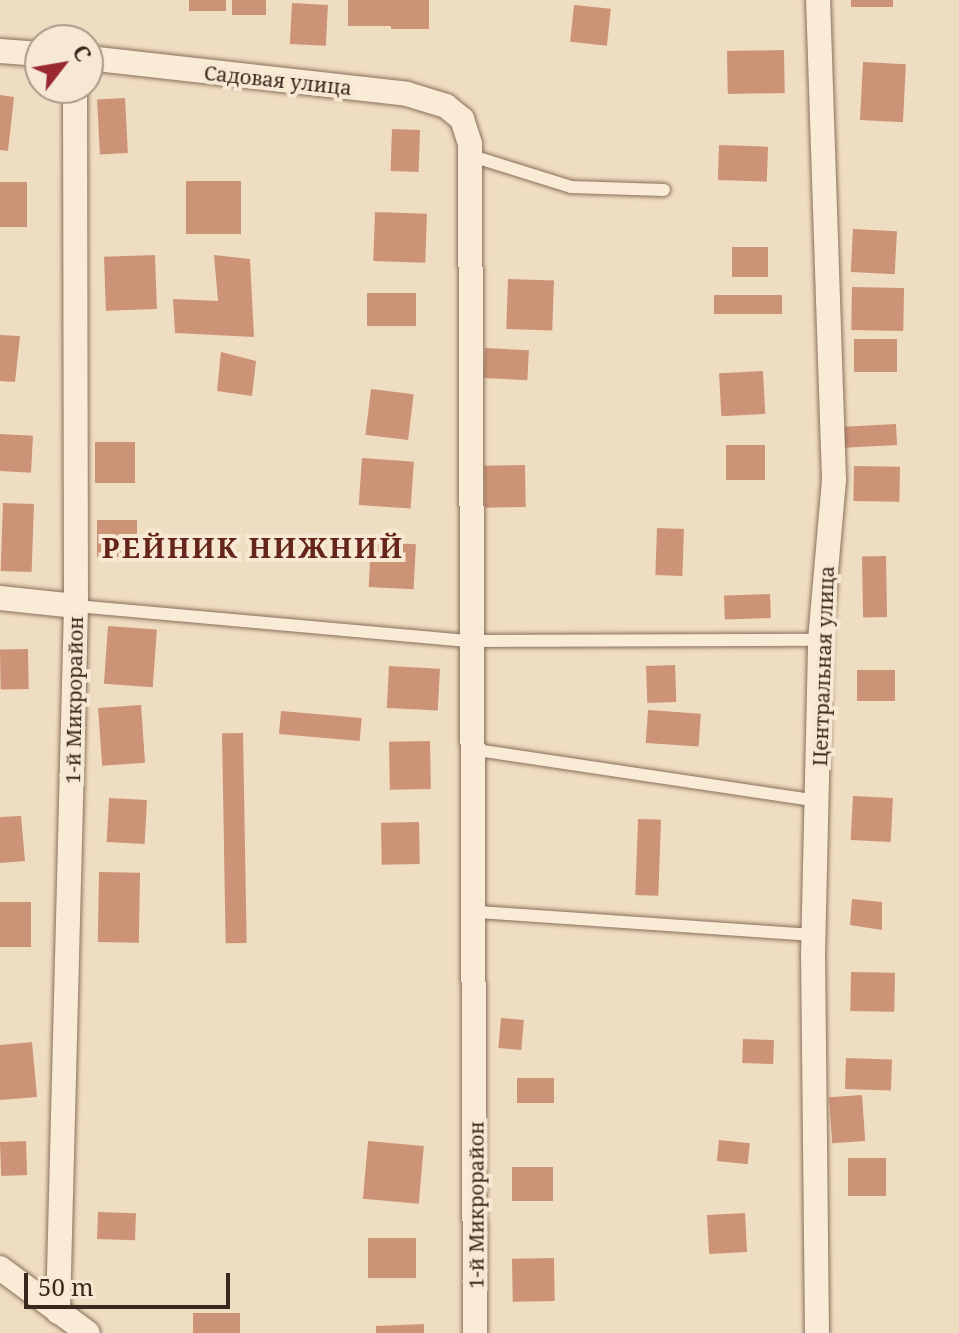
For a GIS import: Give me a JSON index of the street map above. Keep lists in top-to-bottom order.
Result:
{
  "streets": {
    "street": ["Садовая улица", "Центральная улица", "1-й Микрорайон"]
  },
  "crossings": [
    ["Садовая улица", "1-й Микрорайон"]
  ],
  "districts": ["РЕЙНИК НИЖНИЙ"],
  "scale_bar": "50 m",
  "north": "top right"
}
